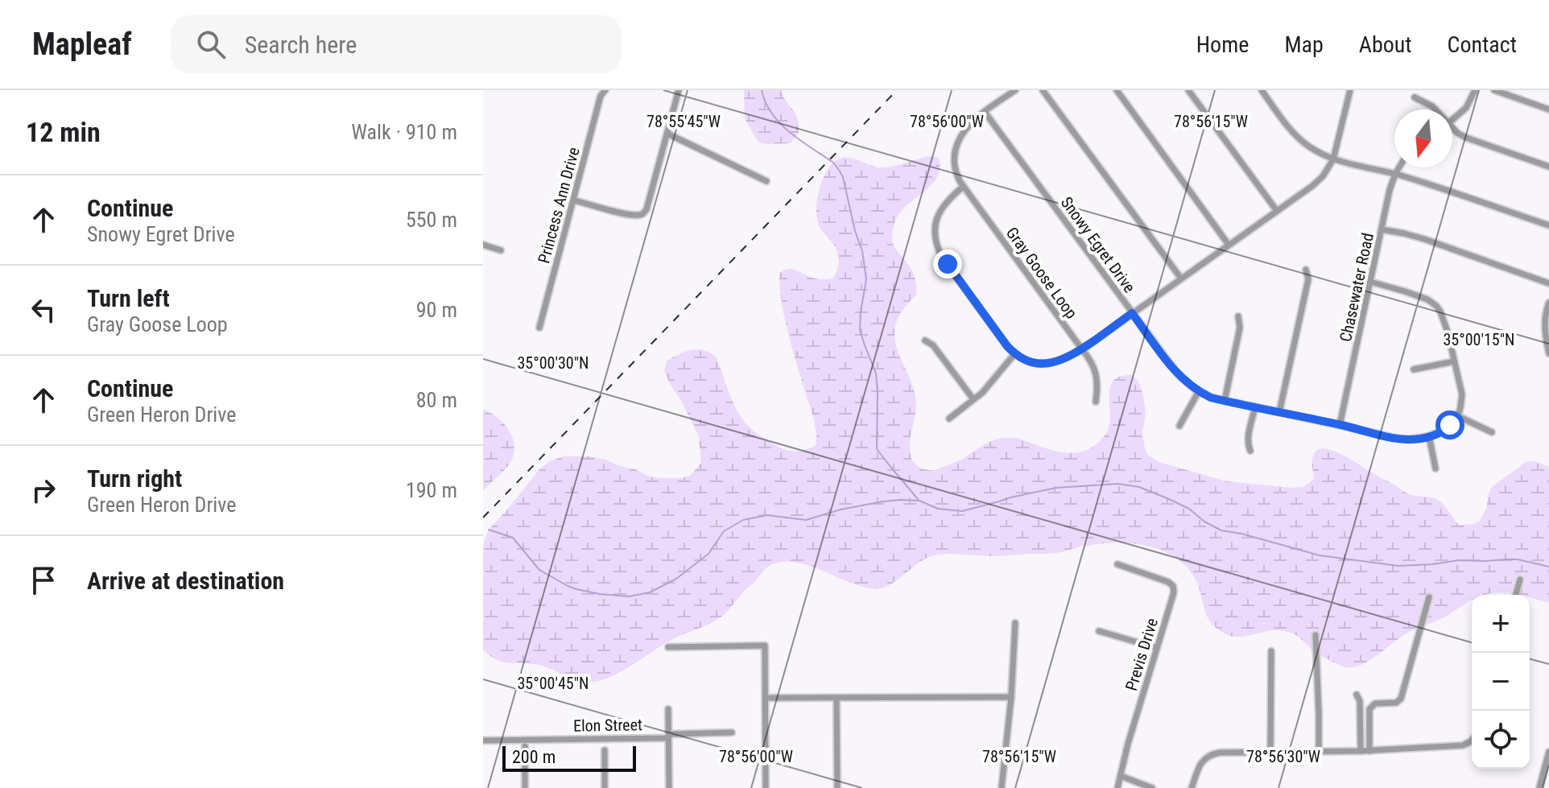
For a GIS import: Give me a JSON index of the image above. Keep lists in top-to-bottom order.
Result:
{
  "streets": {
    "street": [
      "Princess Ann Drive",
      "Snowy Egret Drive",
      "Gray Goose Loop",
      "Chasewater Road",
      "Previs Drive",
      "Elon Street"
    ]
  },
  "crossings": [
    ["Snowy Egret Drive", "Gray Goose Loop"],
    ["Snowy Egret Drive", "Chasewater Road"]
  ],
  "scale_bar": "200 m",
  "north": "bottom",
  "page": {
    "header": "Mapleaf",
    "search": "Search here",
    "nav": [
      "Home",
      "Map",
      "About",
      "Contact"
    ],
    "heading": ["12 min", "Walk · 910 m"],
    "list": [
      ["Continue", "Snowy Egret Drive", "550 m"],
      ["Turn left", "Gray Goose Loop", "90 m"],
      ["Continue", "Green Heron Drive", "80 m"],
      ["Turn right", "Green Heron Drive", "190 m"],
      "Arrive at destination"
    ],
    "map_buttons": ["+", "−"],
    "scale": "200 m"
  },
  "coordinates": [
    "78°55'45\"W",
    "78°56'00\"W",
    "78°56'15\"W",
    "35°00'15\"N",
    "35°00'30\"N",
    "35°00'45\"N",
    "78°56'30\"W"
  ]
}
